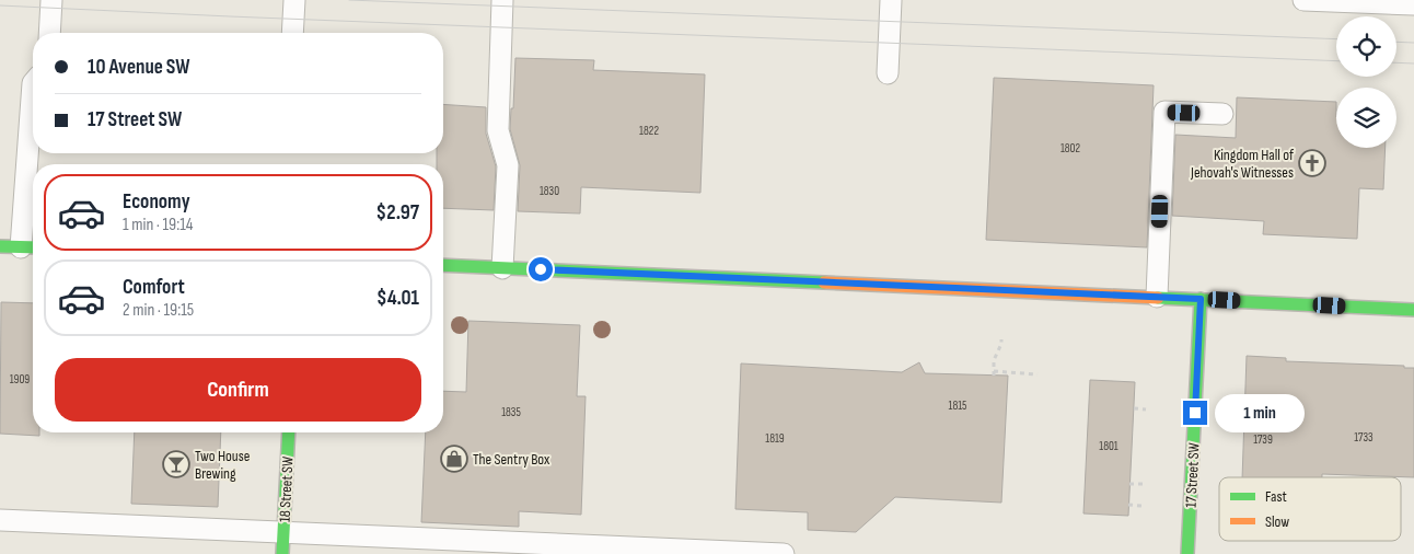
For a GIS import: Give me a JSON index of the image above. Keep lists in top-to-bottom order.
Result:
{
  "streets": {
    "street": ["17 Street SW", "18 Street SW"]
  },
  "places": {
    "church": ["Kingdom Hall of Jehovah's Witnesses"],
    "shop": ["The Sentry Box"],
    "bar": ["Two House Brewing"]
  },
  "house_numbers": [
    "1822",
    "1802",
    "1830",
    "1909",
    "1815",
    "1835",
    "1733",
    "1819",
    "1739",
    "1801"
  ],
  "legend": ["Fast", "Slow"],
  "page": {
    "banner": ["10 Avenue SW", "17 Street SW"],
    "list": [
      {
        "name": "Economy",
        "note": "1 min · 19:14",
        "value": "$2.97"
      },
      {
        "name": "Comfort",
        "note": "2 min · 19:15",
        "value": "$4.01"
      }
    ],
    "buttons": "Confirm",
    "bubble": "1 min"
  }
}
